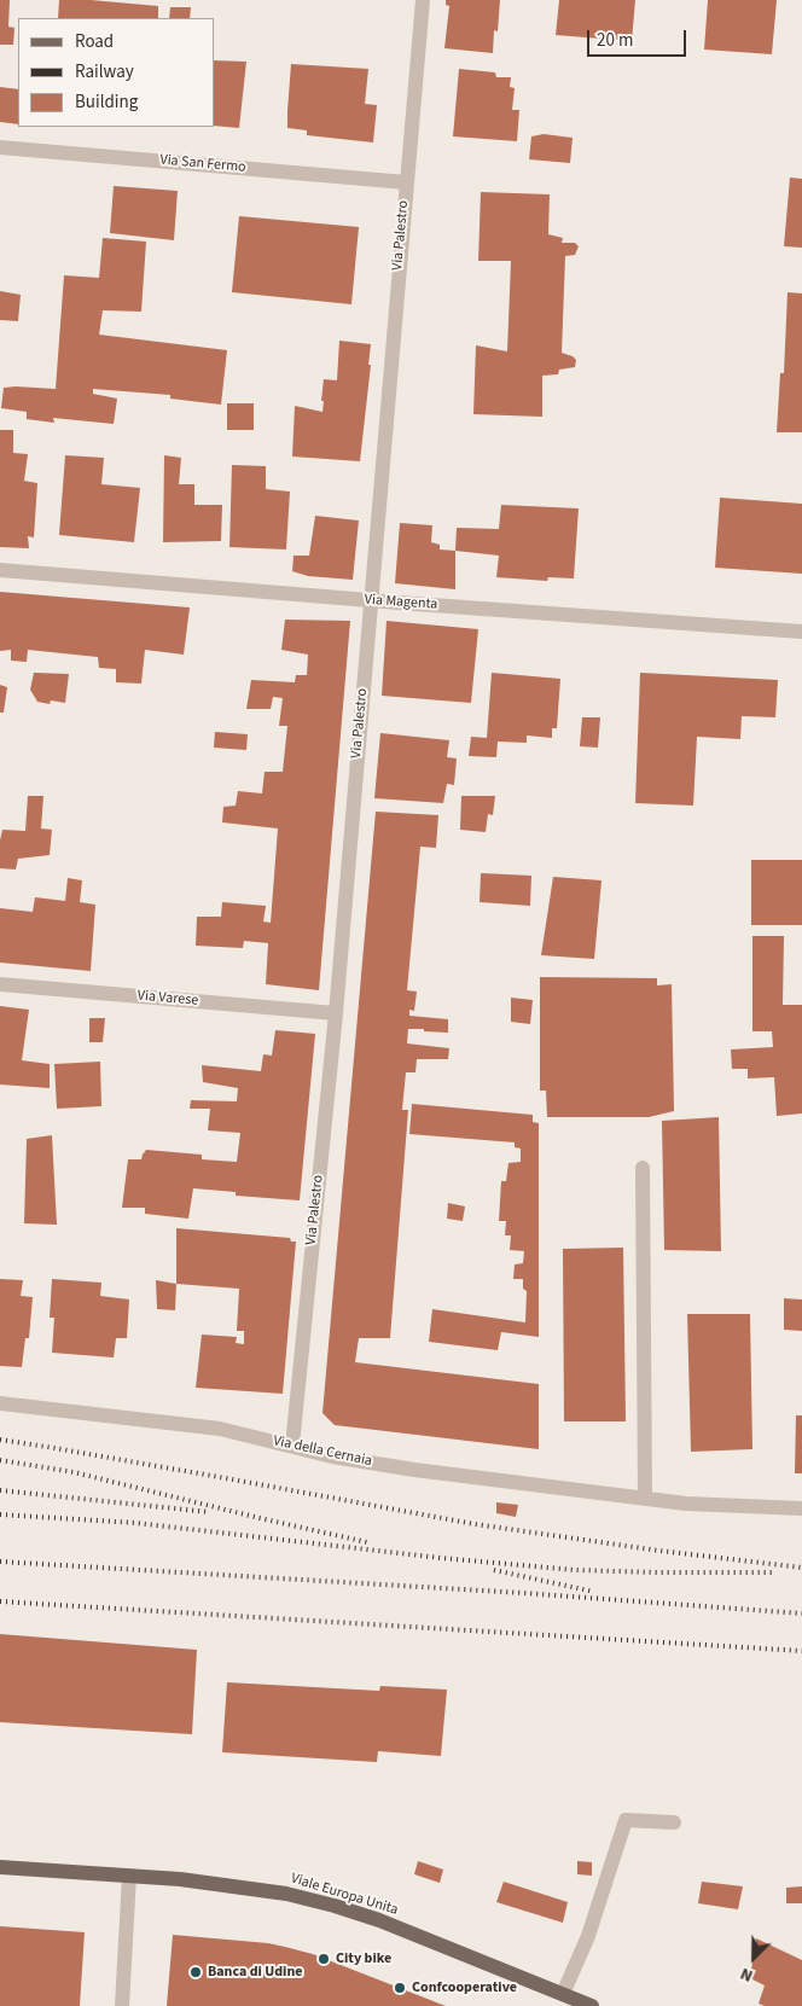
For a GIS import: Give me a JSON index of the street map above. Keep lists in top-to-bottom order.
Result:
{
  "streets": {
    "main road": ["Viale Europa Unita"],
    "street": [
      "Via San Fermo",
      "Via Palestro",
      "Via Magenta",
      "Via Varese",
      "Via della Cernaia"
    ]
  },
  "crossings": [
    ["Via San Fermo", "Via Palestro"],
    ["Via Palestro", "Via Magenta"],
    ["Via Palestro", "Via Varese"],
    ["Via Palestro", "Via della Cernaia"]
  ],
  "places": ["City bike", "Banca di Udine", "Confcooperative"],
  "legend": ["Road", "Railway", "Building"],
  "scale_bar": "20 m",
  "north": "bottom left"
}
